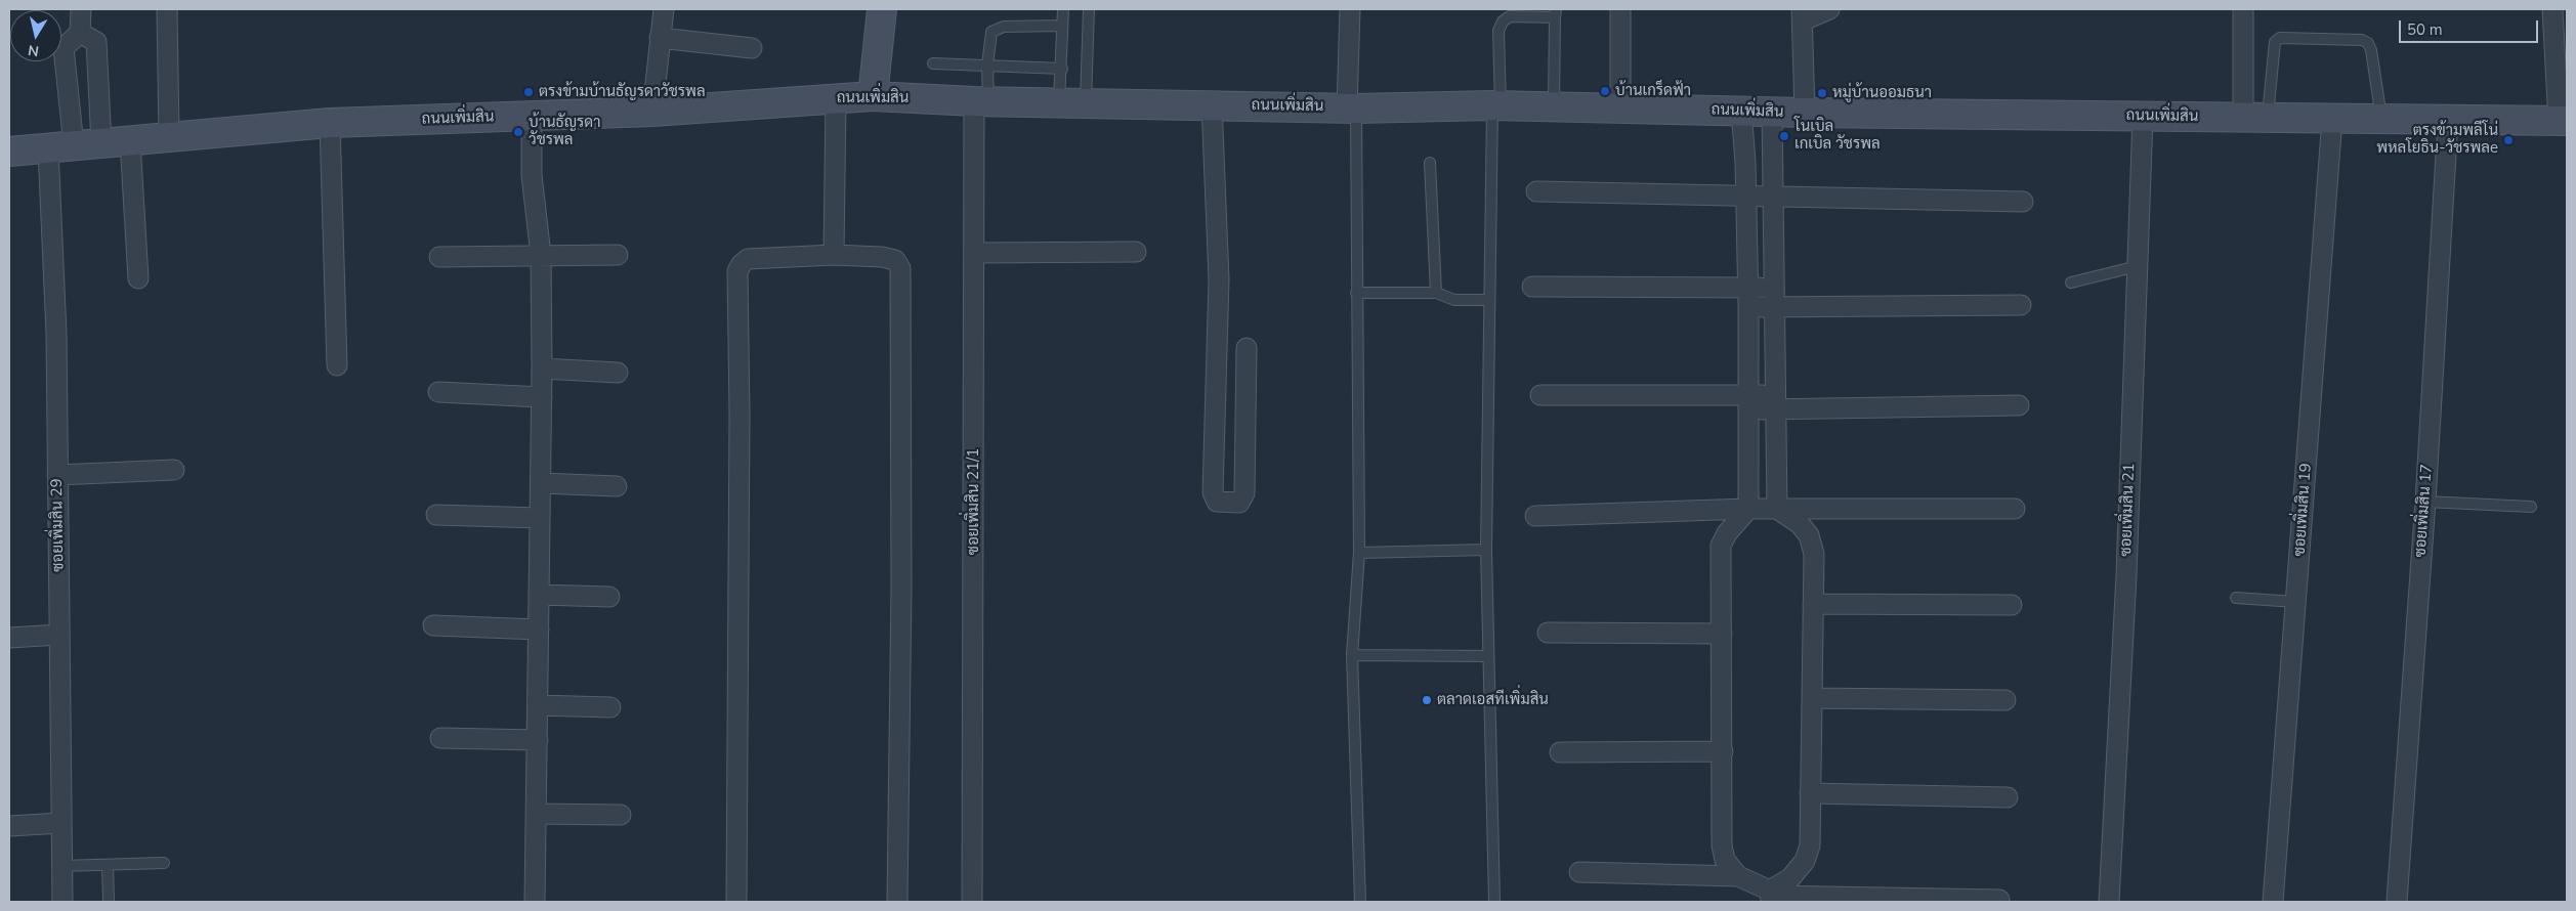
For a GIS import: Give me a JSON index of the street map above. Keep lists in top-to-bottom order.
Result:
{
  "streets": {
    "street": [
      "ถนนเพิ่มสิน",
      "ซอยเพิ่มสิน 21/1",
      "ซอยเพิ่มสิน 21",
      "ซอยเพิ่มสิน 19",
      "ซอยเพิ่มสิน 17",
      "ซอยเพิ่มสิน 29"
    ]
  },
  "crossings": [
    ["ถนนเพิ่มสิน", "ซอยเพิ่มสิน 21/1"],
    ["ถนนเพิ่มสิน", "ซอยเพิ่มสิน 21"],
    ["ถนนเพิ่มสิน", "ซอยเพิ่มสิน 19"],
    ["ถนนเพิ่มสิน", "ซอยเพิ่มสิน 17"],
    ["ถนนเพิ่มสิน", "ซอยเพิ่มสิน 29"]
  ],
  "places": [
    "บ้านเกร็ดฟ้า",
    "ตรงข้ามบ้านธัญรดาวัชรพล",
    "หมู่บ้านออมธนา",
    "บ้านธัญรดา วัชรพล",
    "โนเบิล เกเบิล วัชรพล",
    "ตรงข้ามพลีโน่ พหลโยธิน-วัชรพลe",
    "ตลาดเอสทีเพิ่มสิน"
  ],
  "scale_bar": "50 m",
  "north": "bottom"
}
